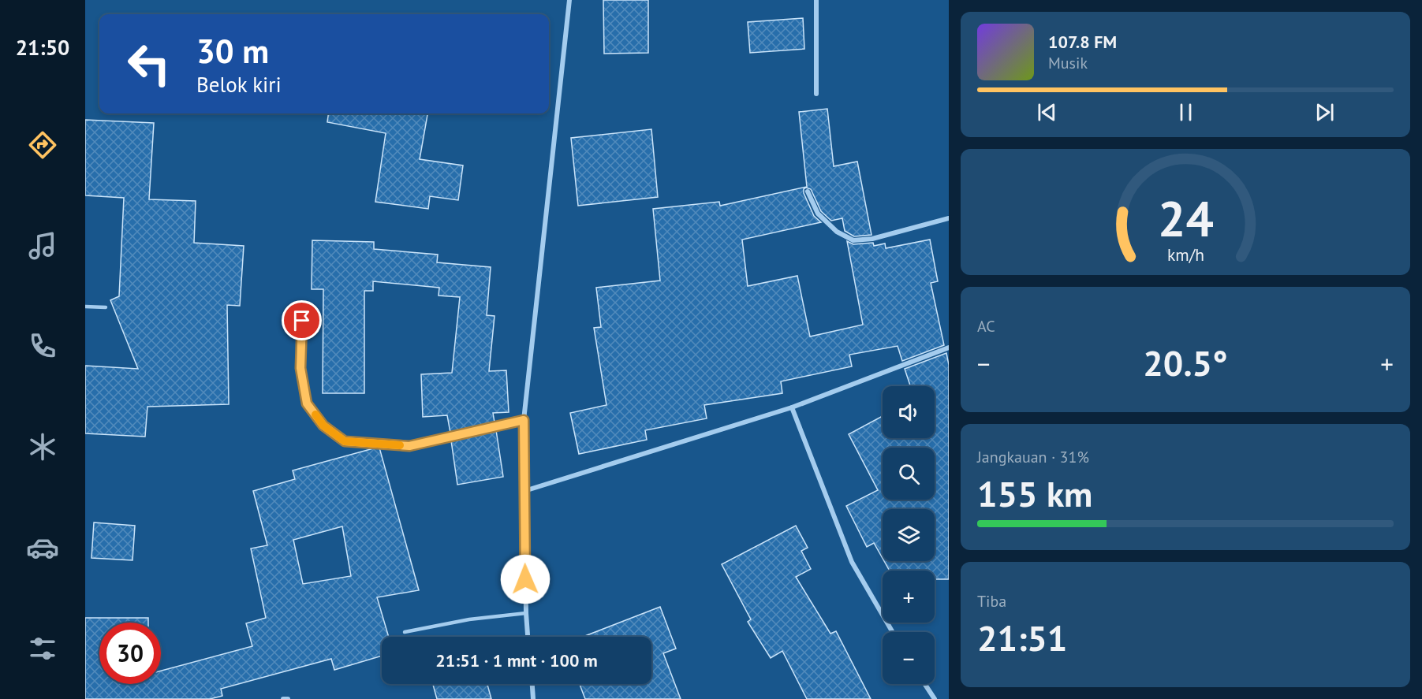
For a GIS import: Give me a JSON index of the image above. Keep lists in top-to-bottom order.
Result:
{
  "page": {
    "tabs": "21:50",
    "turn": ["30 m", "Belok kiri"],
    "song": ["107.8 FM", "Musik"],
    "tile": [
      "AC",
      ["Jangkauan · 31%", "155 km"],
      ["Tiba", "21:51"]
    ],
    "heat": ["−", "20.5°", "+"],
    "map_buttons": ["+", "−"],
    "limit": "30",
    "trip": "21:51 · 1 mnt · 100 m",
    "gauge": ["24", "km/h"]
  }
}
